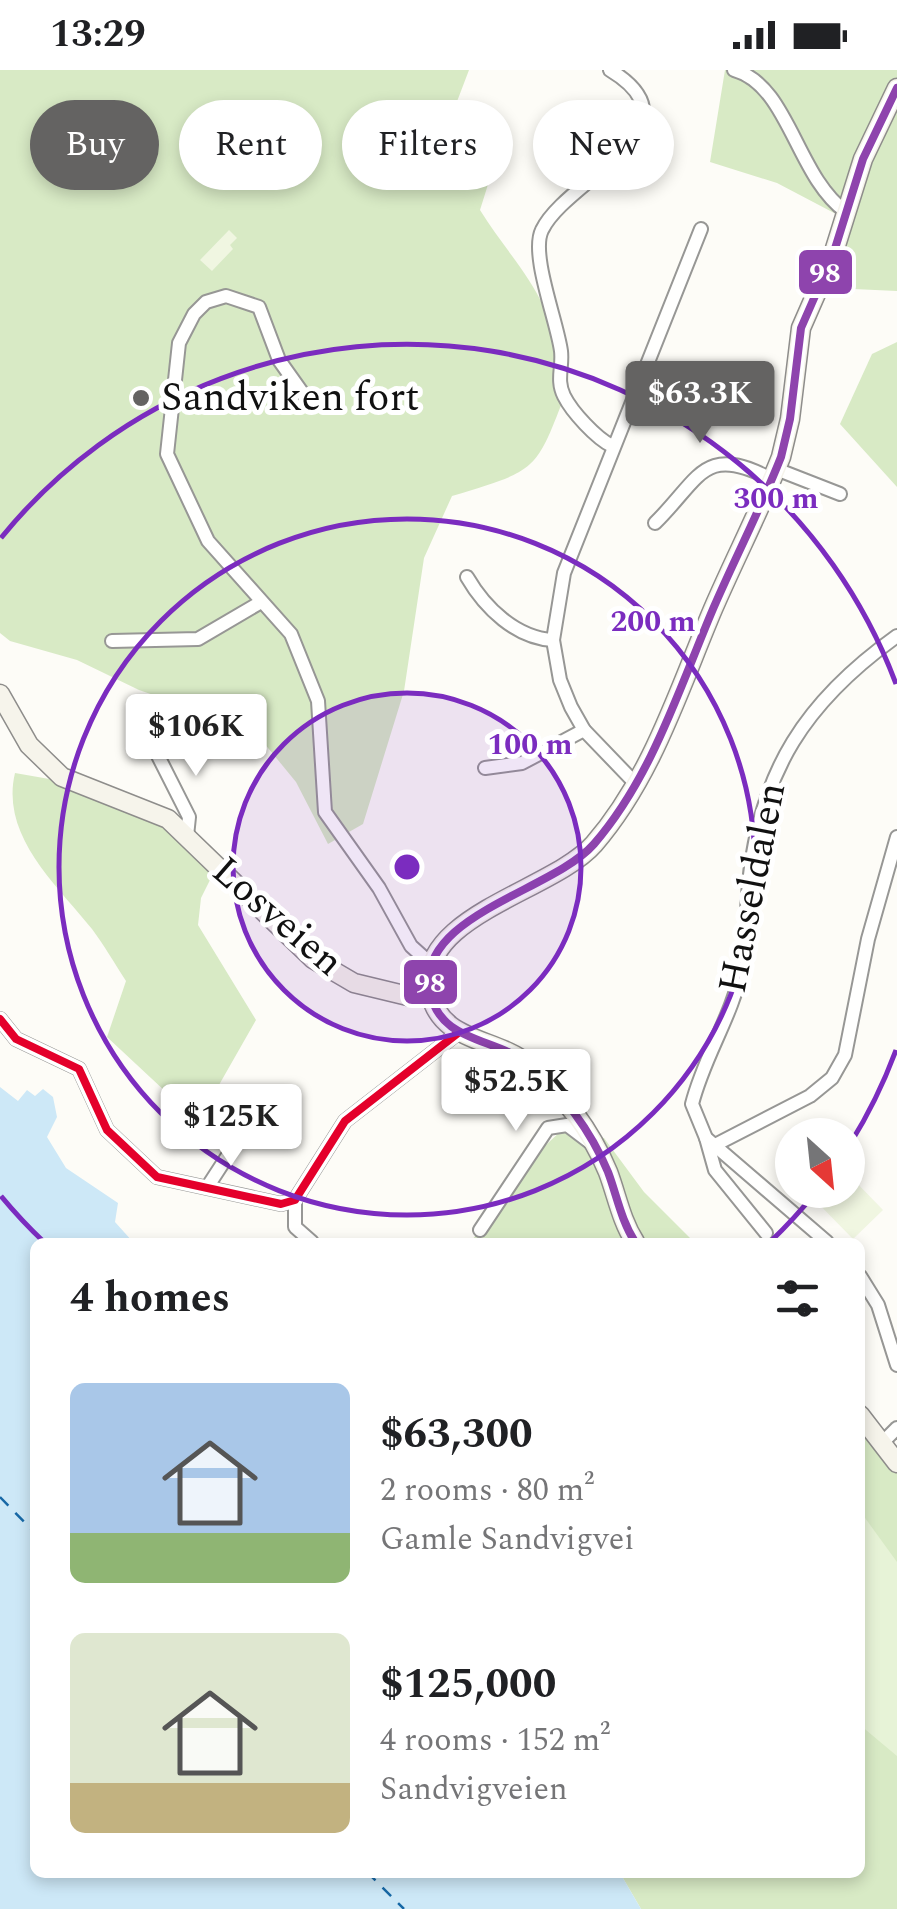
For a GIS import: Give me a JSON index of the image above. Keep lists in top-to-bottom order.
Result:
{
  "streets": {
    "street": ["Hasseldalen", "Losveien"]
  },
  "places": ["Sandviken fort"],
  "lines": ["transit line 98"],
  "north": "bottom right",
  "page": {
    "status": "13:29",
    "chip": [
      "Buy",
      "Rent",
      "Filters",
      "New"
    ],
    "price": [
      "$63.3K",
      "$106K",
      "$52.5K",
      "$125K"
    ],
    "heading": "4 homes",
    "list": [
      {
        "name": "$63,300",
        "note": "2 rooms · 80 m² · Gamle Sandvigvei"
      },
      {
        "name": "$125,000",
        "note": "4 rooms · 152 m² · Sandvigveien"
      }
    ]
  },
  "rings": ["300 m", "200 m", "100 m"]
}
